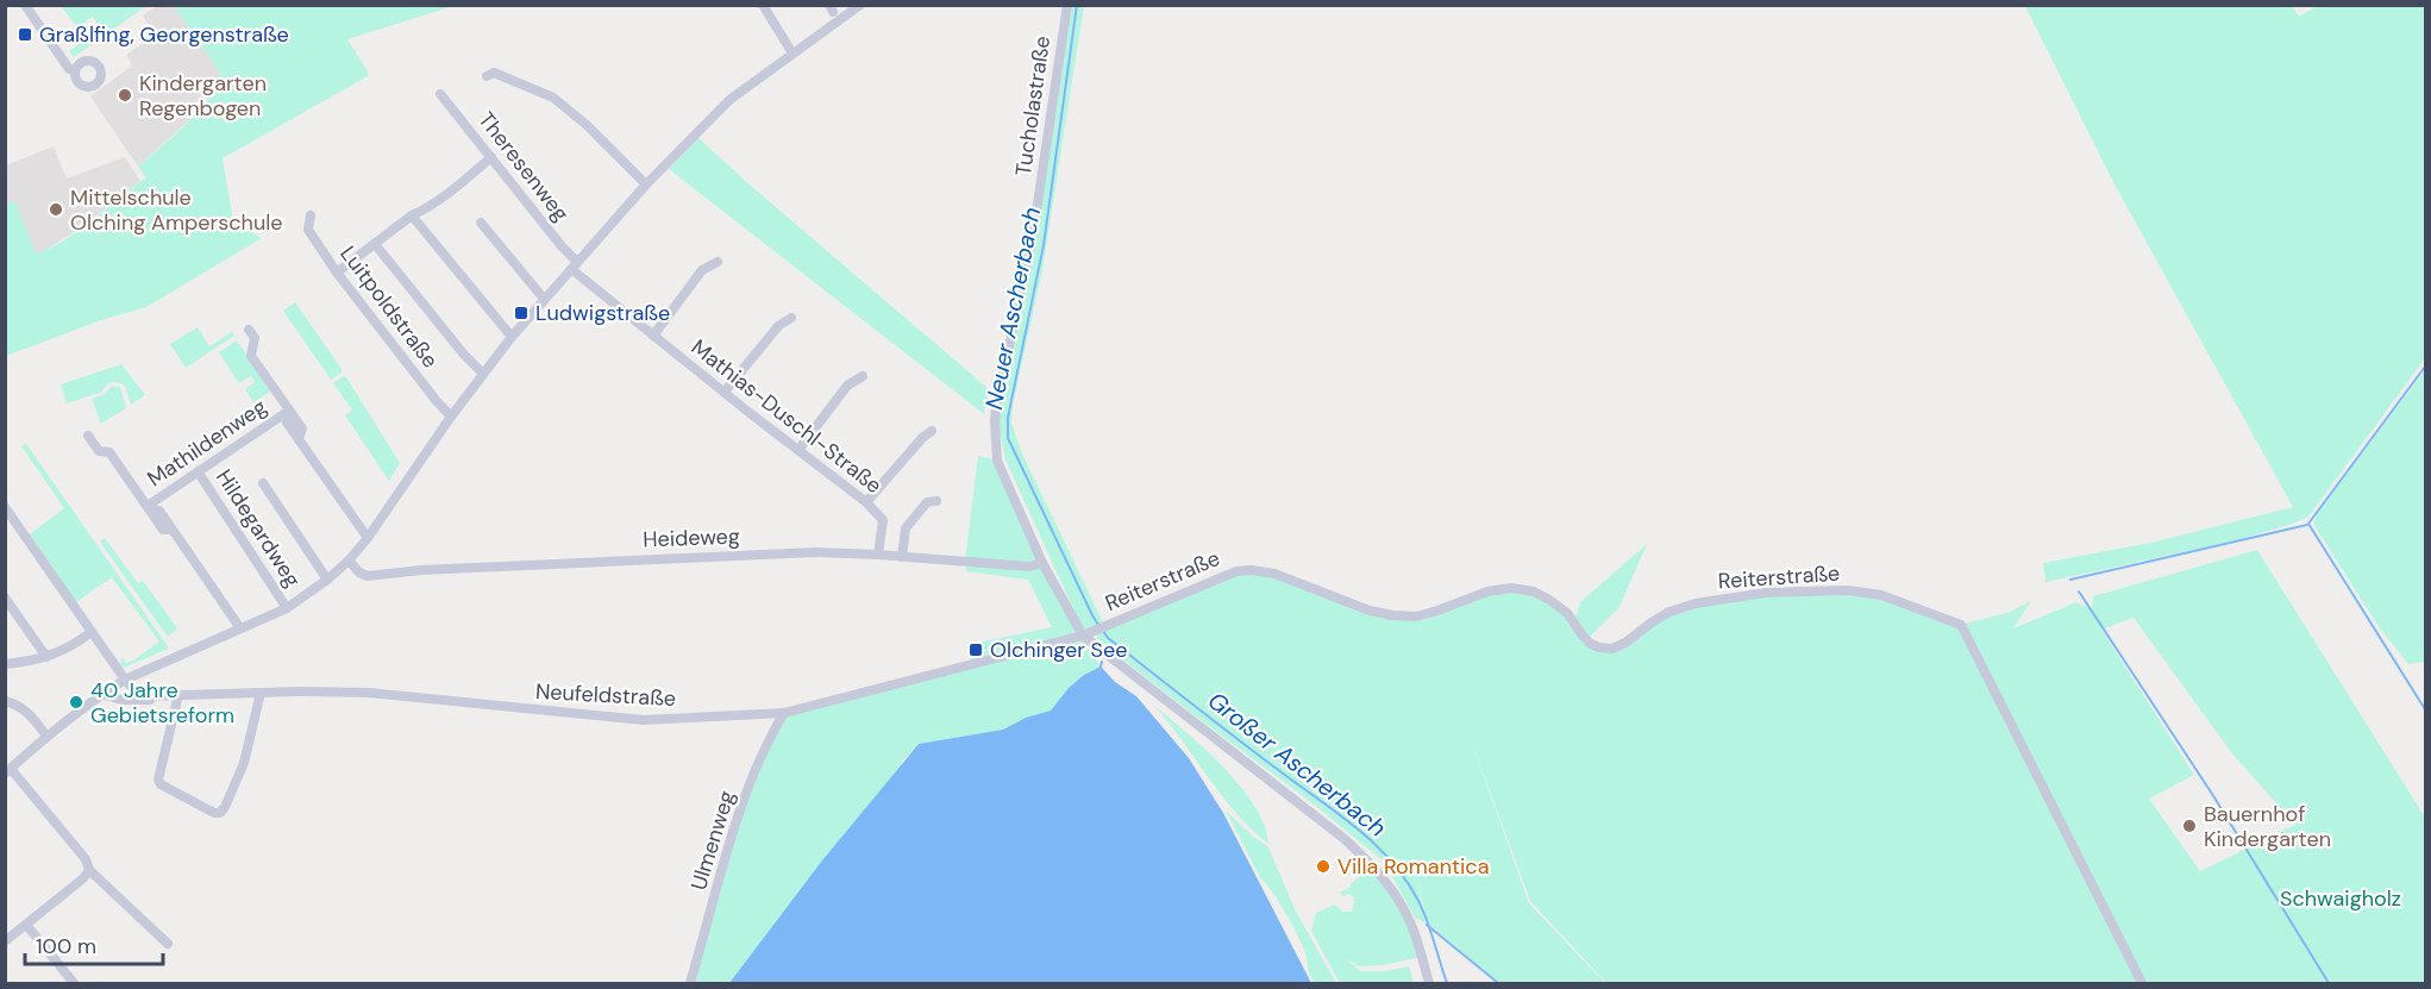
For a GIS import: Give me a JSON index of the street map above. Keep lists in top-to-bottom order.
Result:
{
  "streets": {
    "street": [
      "Tucholastraße",
      "Theresenweg",
      "Luitpoldstraße",
      "Mathias-Duschl-Straße",
      "Mathildenweg",
      "Hildegardweg",
      "Heideweg",
      "Reiterstraße",
      "Neufeldstraße",
      "Ulmenweg"
    ]
  },
  "crossings": [
    ["Tucholastraße", "Heideweg"],
    ["Tucholastraße", "Reiterstraße"],
    ["Tucholastraße", "Neufeldstraße"],
    ["Theresenweg", "Mathias-Duschl-Straße"],
    ["Mathias-Duschl-Straße", "Heideweg"],
    ["Mathildenweg", "Hildegardweg"],
    ["Reiterstraße", "Neufeldstraße"],
    ["Neufeldstraße", "Ulmenweg"]
  ],
  "water": ["Neuer Ascherbach", "Großer Ascherbach"],
  "parks": ["Schwaigholz"],
  "places": {
    "transit": ["Graßlfing, Georgenstraße", "Ludwigstraße", "Olchinger See"],
    "other": [
      "Kindergarten Regenbogen",
      "Mittelschule Olching Amperschule",
      "40 Jahre Gebietsreform",
      "Bauernhof Kindergarten",
      "Villa Romantica"
    ]
  },
  "scale_bar": "100 m"
}
